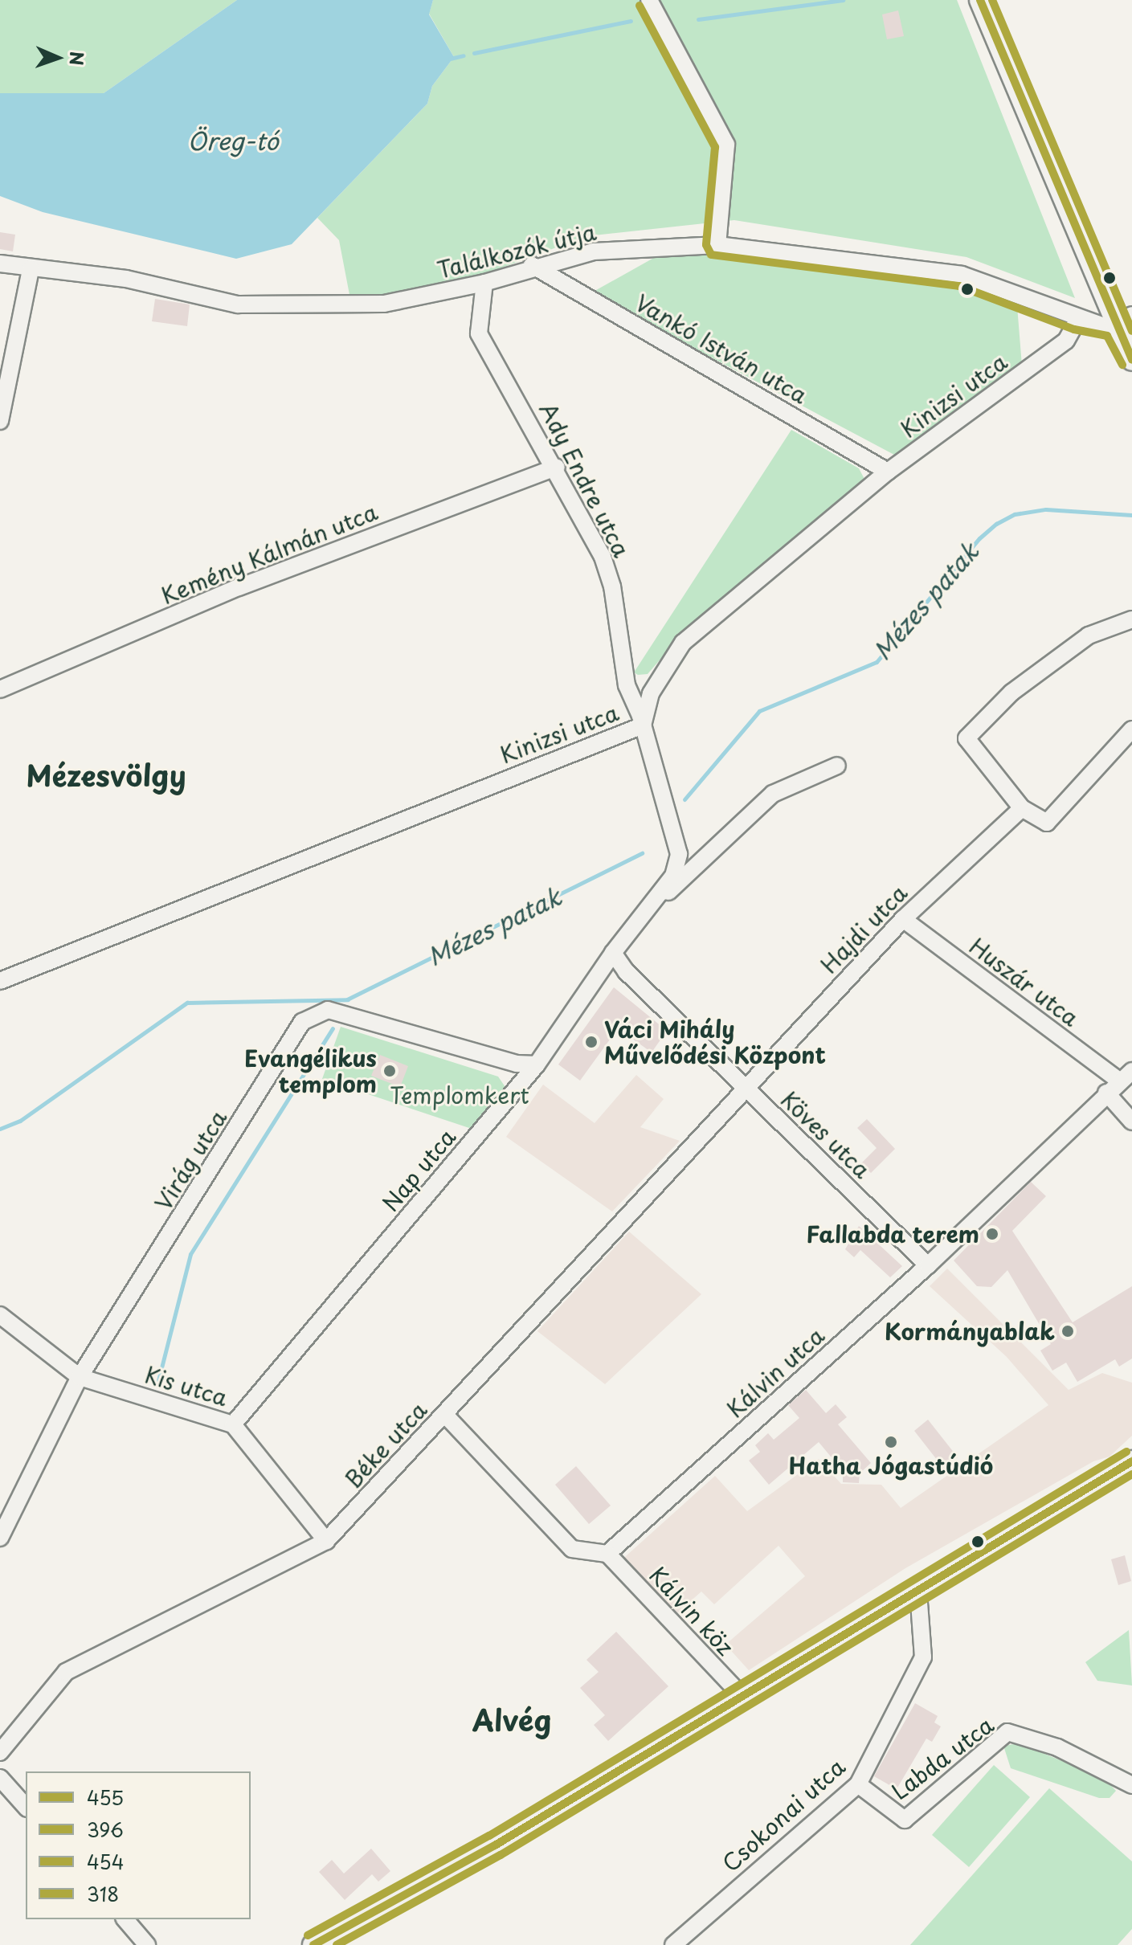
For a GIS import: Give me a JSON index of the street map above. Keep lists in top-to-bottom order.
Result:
{
  "streets": {
    "street": [
      "Találkozók útja",
      "Vankó István utca",
      "Kinizsi utca",
      "Ady Endre utca",
      "Kemény Kálmán utca",
      "Hajdi utca",
      "Huszár utca",
      "Köves utca",
      "Virág utca",
      "Nap utca",
      "Kálvin utca",
      "Kis utca",
      "Béke utca",
      "Kálvin köz",
      "Labda utca",
      "Csokonai utca"
    ]
  },
  "crossings": [
    ["Találkozók útja", "Vankó István utca"],
    ["Találkozók útja", "Kinizsi utca"],
    ["Találkozók útja", "Ady Endre utca"],
    ["Vankó István utca", "Kinizsi utca"],
    ["Kinizsi utca", "Ady Endre utca"],
    ["Ady Endre utca", "Kemény Kálmán utca"],
    ["Ady Endre utca", "Nap utca"],
    ["Hajdi utca", "Huszár utca"],
    ["Hajdi utca", "Köves utca"],
    ["Hajdi utca", "Béke utca"],
    ["Huszár utca", "Kálvin utca"],
    ["Köves utca", "Nap utca"],
    ["Köves utca", "Kálvin utca"],
    ["Köves utca", "Béke utca"],
    ["Virág utca", "Nap utca"],
    ["Virág utca", "Kis utca"],
    ["Nap utca", "Kis utca"],
    ["Kálvin utca", "Kálvin köz"],
    ["Kis utca", "Béke utca"],
    ["Labda utca", "Csokonai utca"]
  ],
  "districts": ["Mézesvölgy", "Alvég"],
  "water": ["Öreg-tó", "Mézes patak"],
  "parks": ["Templomkert"],
  "places": [
    "Váci Mihály Művelődési Központ",
    "Evangélikus templom",
    "Fallabda terem",
    "Kormányablak",
    "Hatha Jógastúdió"
  ],
  "lines": [
    "transit line 318",
    "transit line 396",
    "transit line 454",
    "transit line 455"
  ],
  "legend": [
    "455",
    "396",
    "454",
    "318"
  ],
  "north": "right"
}
